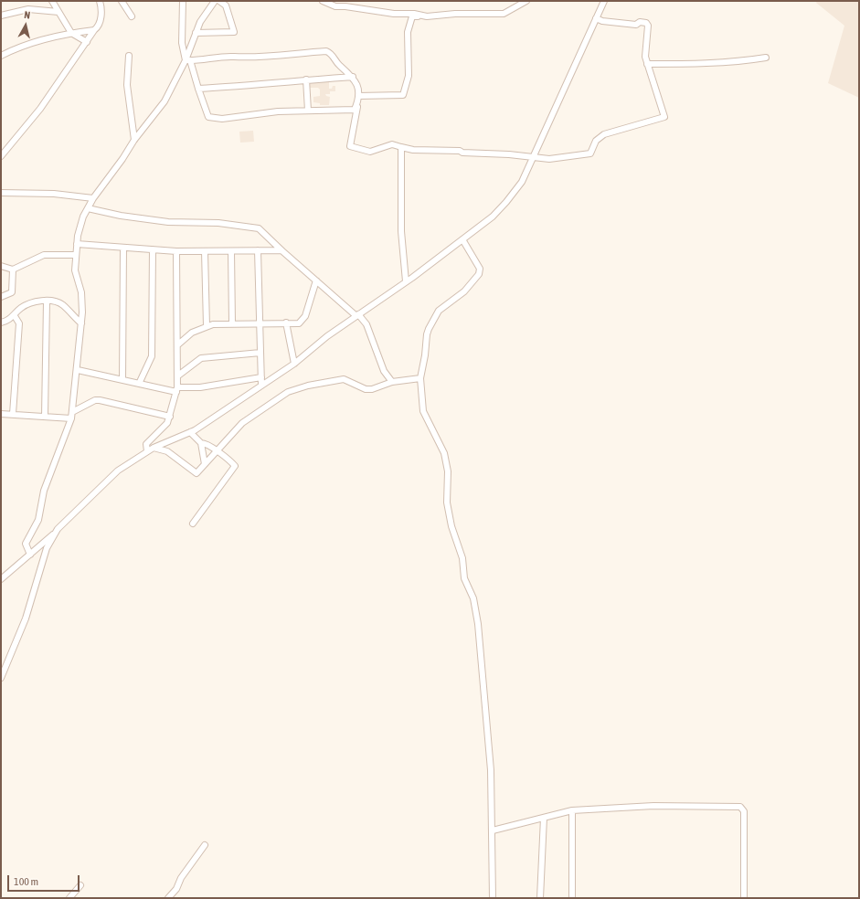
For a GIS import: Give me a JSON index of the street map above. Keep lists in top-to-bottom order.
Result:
{
  "scale_bar": "100 m",
  "north": "top"
}
